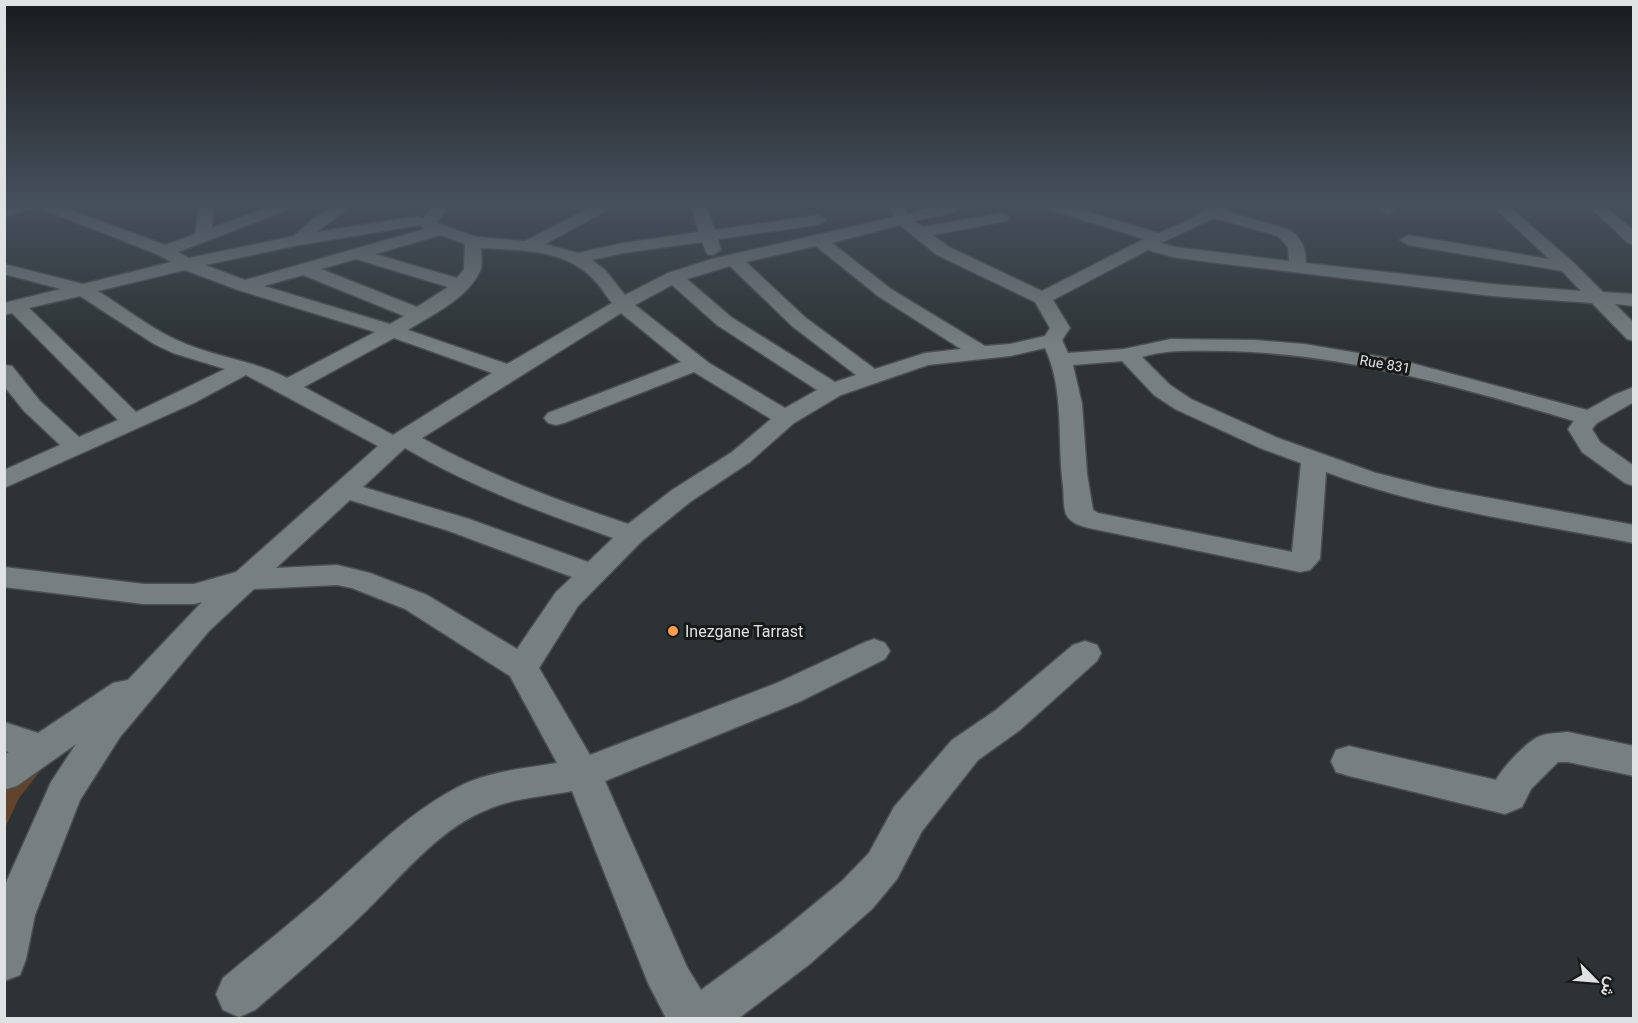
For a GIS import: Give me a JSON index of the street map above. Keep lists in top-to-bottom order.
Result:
{
  "streets": {
    "street": ["Rue 831"]
  },
  "places": ["Inezgane Tarrast"],
  "north": "bottom right"
}
